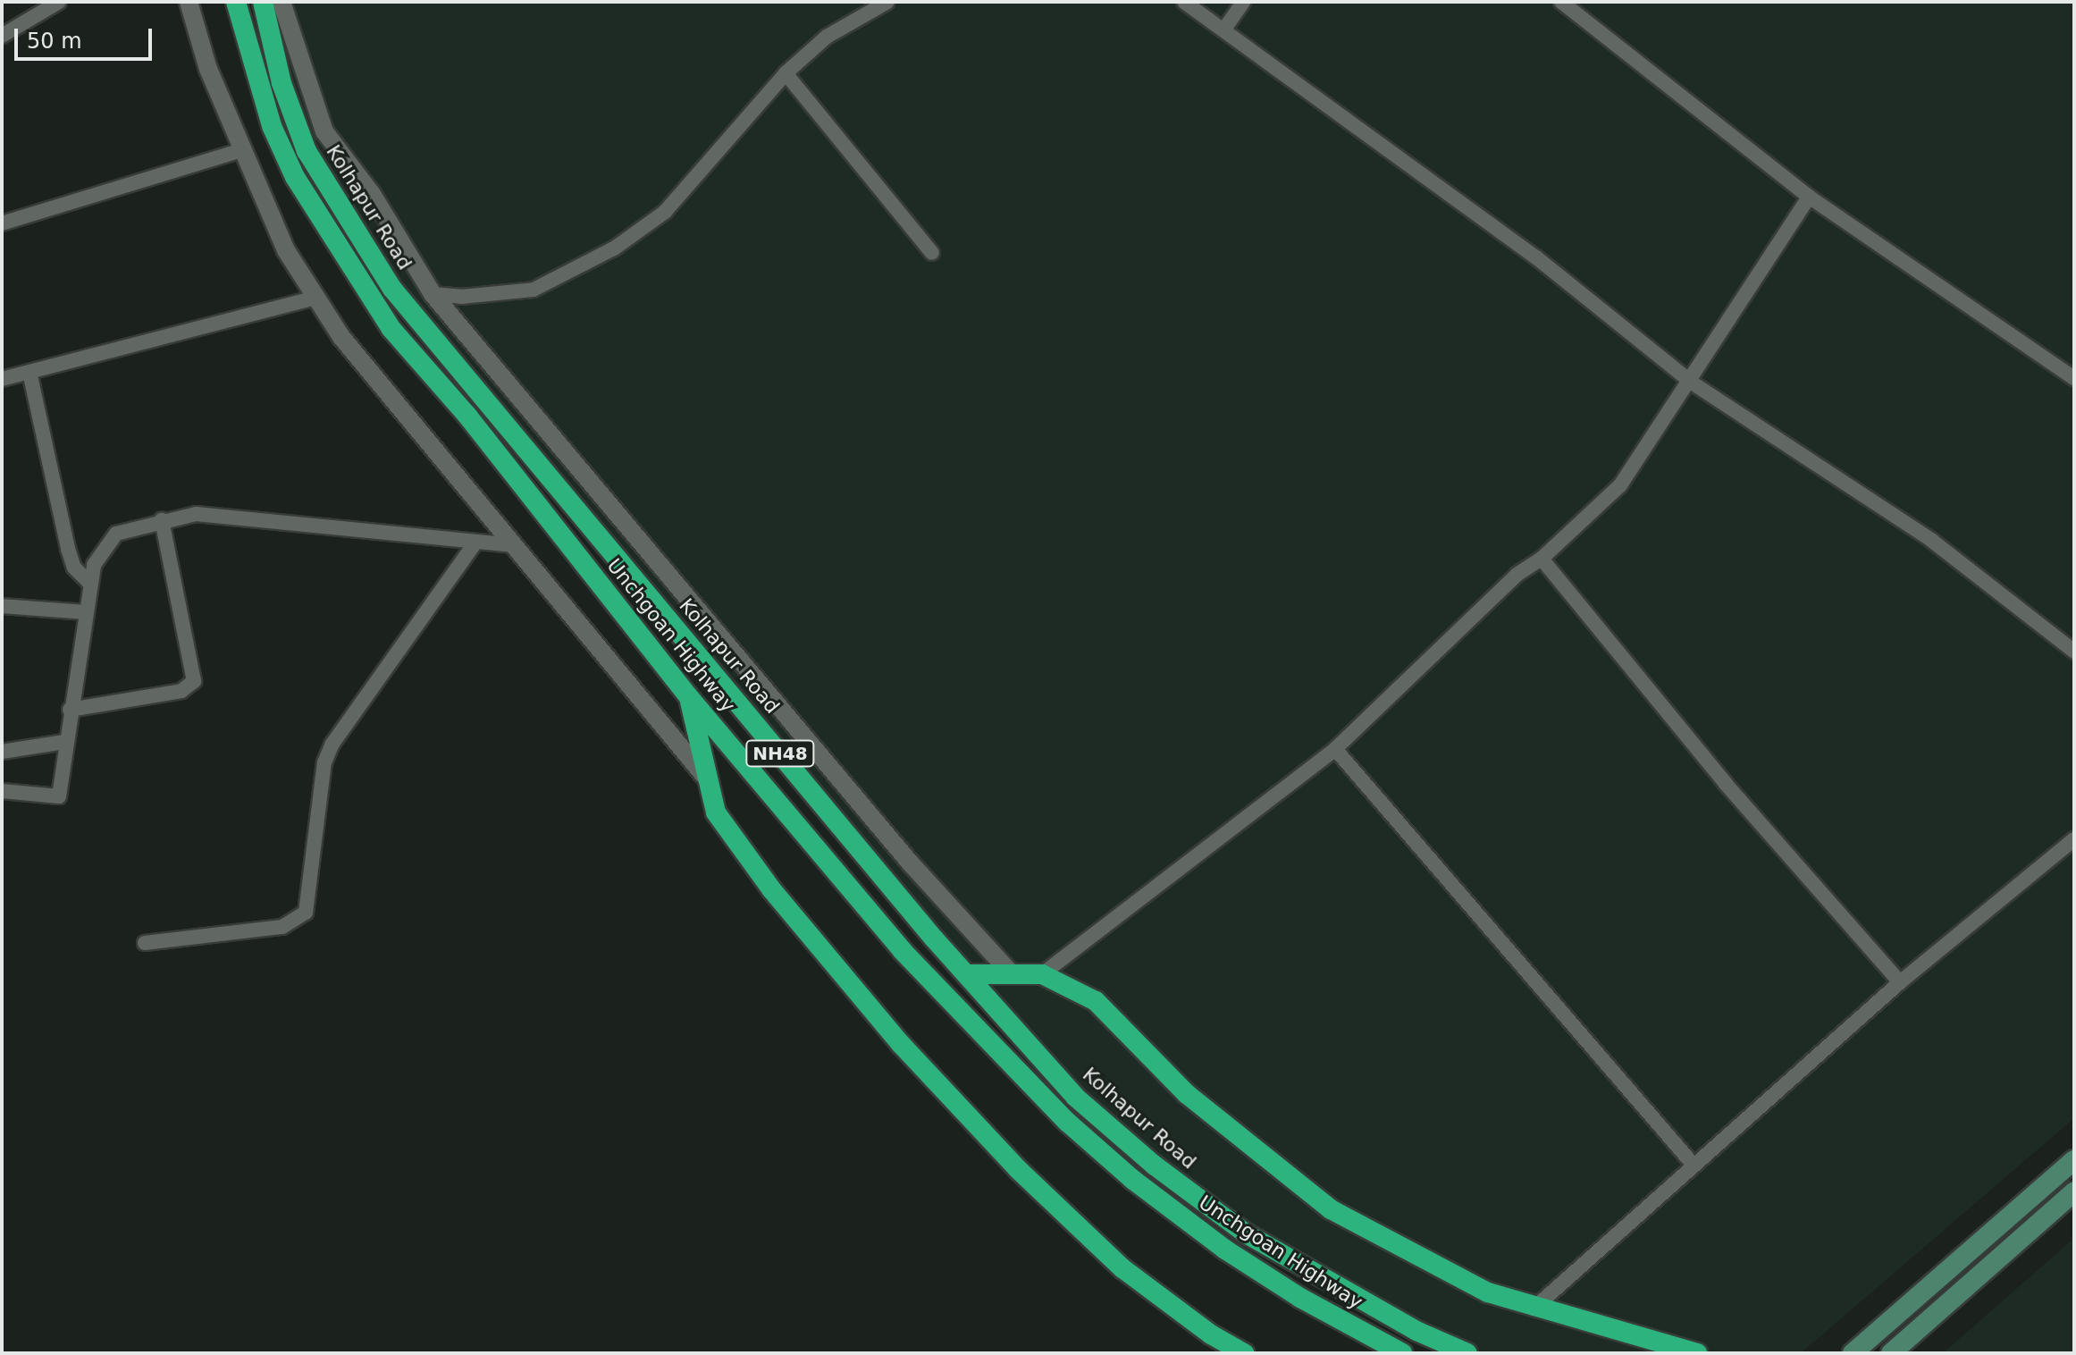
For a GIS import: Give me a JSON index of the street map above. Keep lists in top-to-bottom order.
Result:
{
  "streets": {
    "highway": ["Kolhapur Road", "Unchgoan Highway", "NH48"]
  },
  "scale_bar": "50 m"
}
